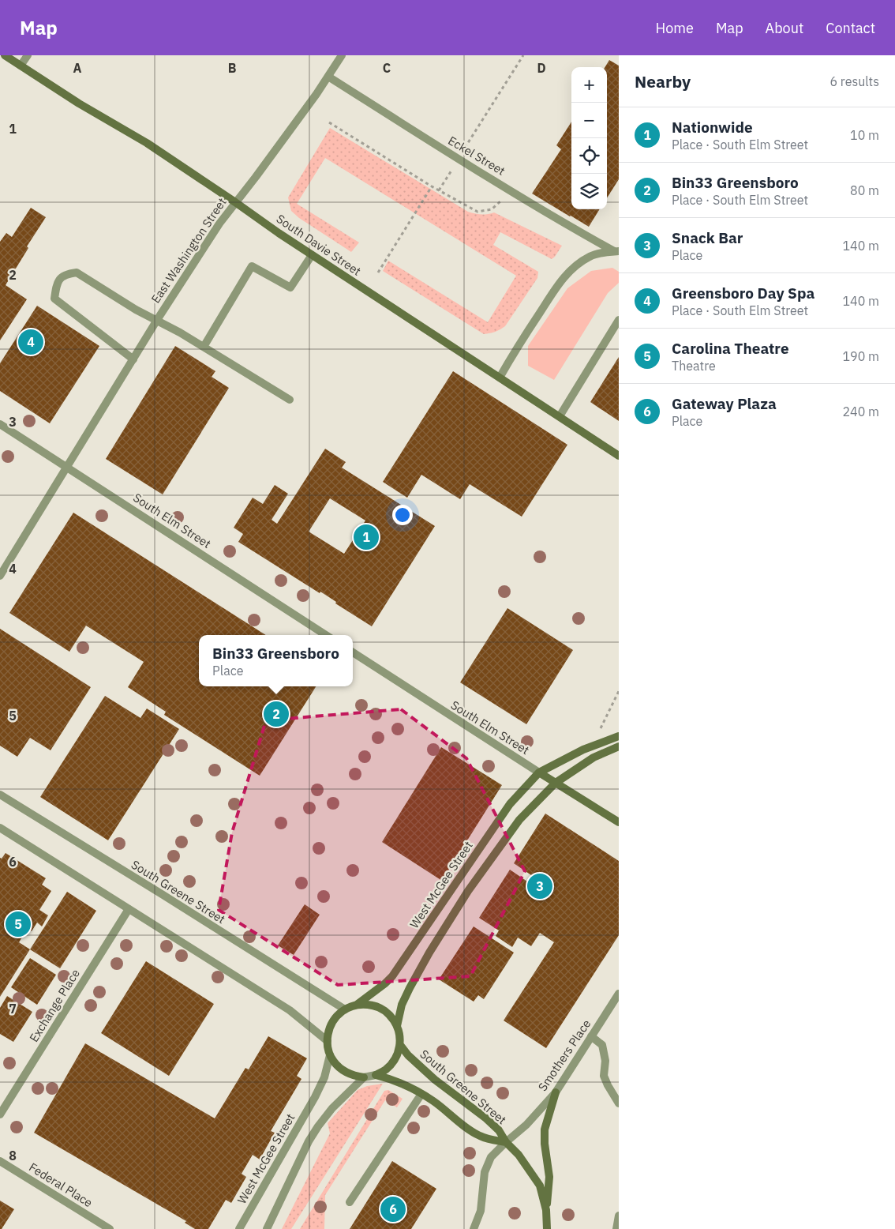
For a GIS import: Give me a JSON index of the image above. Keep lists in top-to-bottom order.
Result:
{
  "streets": {
    "main road": [
      "South Davie Street",
      "South Elm Street",
      "West McGee Street",
      "South Greene Street"
    ],
    "street": [
      "Eckel Street",
      "East Washington Street",
      "Exchange Place",
      "Smothers Place",
      "Federal Place"
    ]
  },
  "crossings": [
    ["Eckel Street", "East Washington Street"],
    ["South Davie Street", "East Washington Street"],
    ["East Washington Street", "South Elm Street"],
    ["South Elm Street", "West McGee Street"],
    ["West McGee Street", "South Greene Street"],
    ["South Greene Street", "Smothers Place"]
  ],
  "page": {
    "header": "Map",
    "nav": [
      "Home",
      "Map",
      "About",
      "Contact"
    ],
    "heading": ["Nearby", "6 results"],
    "map_buttons": ["+", "−"],
    "list": [
      {
        "mark": "1",
        "name": "Nationwide",
        "note": "Place · South Elm Street",
        "value": "10 m"
      },
      {
        "mark": "2",
        "name": "Bin33 Greensboro",
        "note": "Place · South Elm Street",
        "value": "80 m"
      },
      {
        "mark": "3",
        "name": "Snack Bar",
        "note": "Place",
        "value": "140 m"
      },
      {
        "mark": "4",
        "name": "Greensboro Day Spa",
        "note": "Place · South Elm Street",
        "value": "140 m"
      },
      {
        "mark": "5",
        "name": "Carolina Theatre",
        "note": "Theatre",
        "value": "190 m"
      },
      {
        "mark": "6",
        "name": "Gateway Plaza",
        "note": "Place",
        "value": "240 m"
      }
    ],
    "pins": [
      "4",
      "1",
      "2",
      "3",
      "5",
      "6"
    ],
    "popup": ["Bin33 Greensboro", "Place"]
  },
  "grid": {
    "columns": [
      "A",
      "B",
      "C",
      "D"
    ],
    "rows": [
      "1",
      "2",
      "3",
      "4",
      "5",
      "6",
      "7",
      "8"
    ]
  }
}
